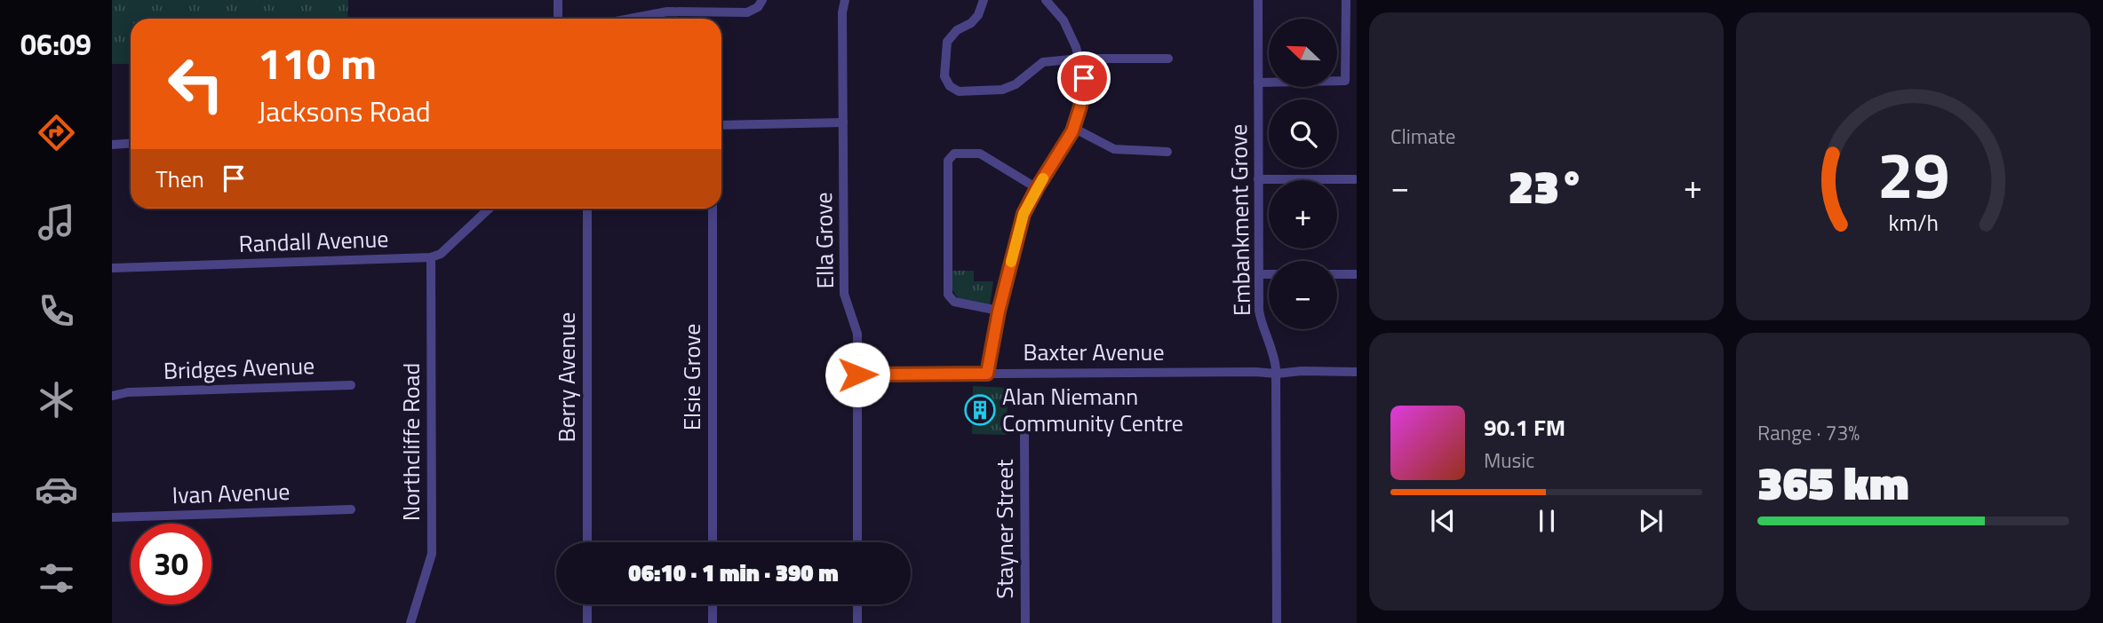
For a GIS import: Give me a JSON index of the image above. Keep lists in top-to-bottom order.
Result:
{
  "streets": {
    "street": [
      "Embankment Grove",
      "Ella Grove",
      "Randall Avenue",
      "Baxter Avenue",
      "Bridges Avenue",
      "Berry Avenue",
      "Elsie Grove",
      "Northcliffe Road",
      "Ivan Avenue",
      "Stayner Street"
    ]
  },
  "crossings": [
    ["Embankment Grove", "Baxter Avenue"],
    ["Ella Grove", "Baxter Avenue"],
    ["Randall Avenue", "Northcliffe Road"]
  ],
  "places": {
    "building": ["Alan Niemann Community Centre"]
  },
  "north": "top left",
  "page": {
    "tabs": "06:09",
    "tile": [
      "Climate",
      ["Range · 73%", "365 km"]
    ],
    "map_buttons": ["+", "−"],
    "turn": ["110 m", "Jacksons Road"],
    "then": "Then",
    "heat": ["−", "23°", "+"],
    "song": ["90.1 FM", "Music"],
    "limit": "30",
    "trip": "06:10 · 1 min · 390 m",
    "gauge": ["29", "km/h"]
  }
}
